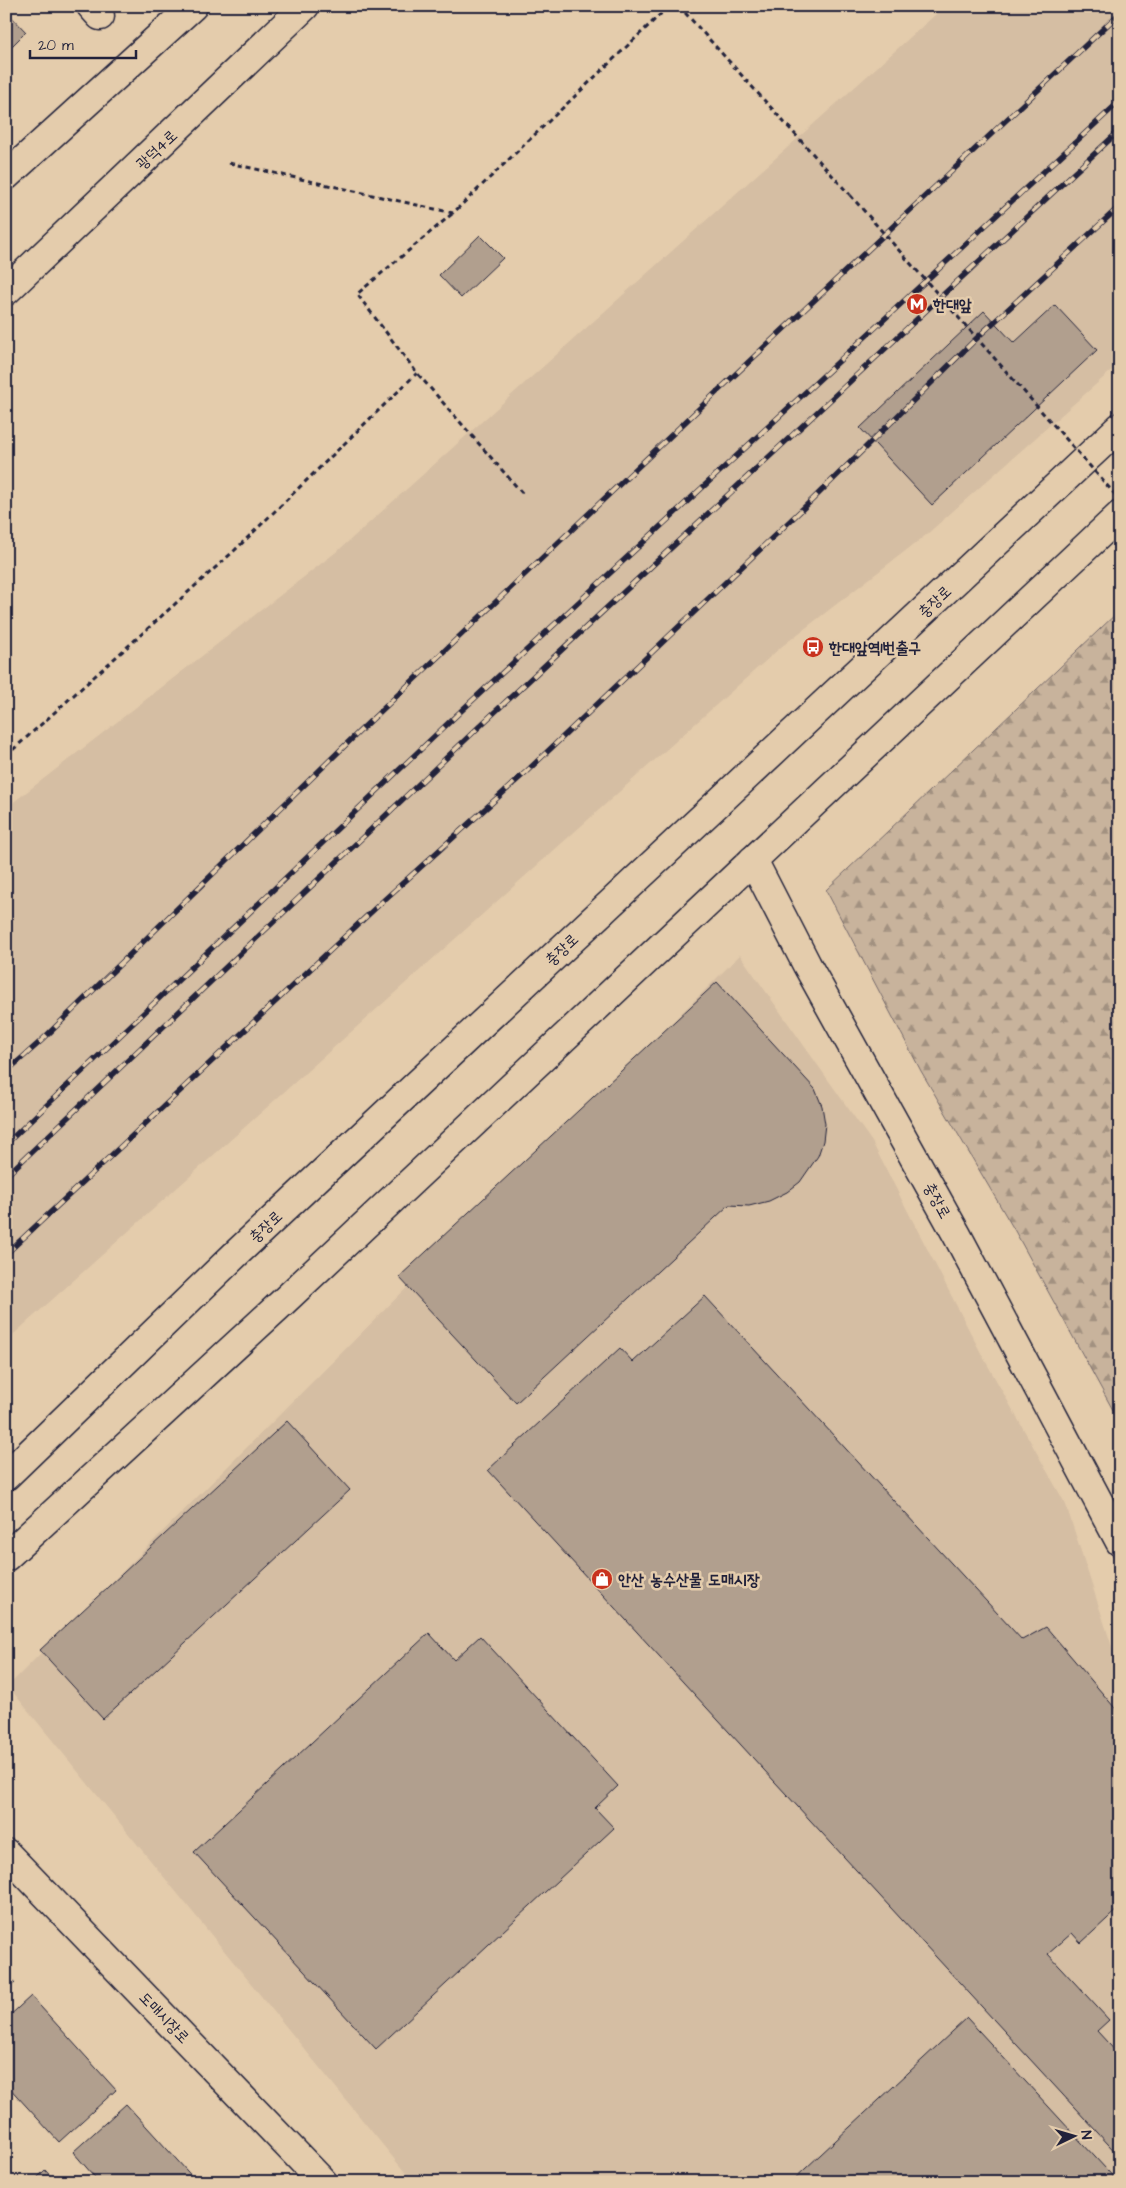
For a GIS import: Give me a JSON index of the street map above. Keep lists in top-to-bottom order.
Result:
{
  "streets": {
    "street": ["광덕4로", "충장로", "도매시장로"]
  },
  "places": {
    "metro station": ["한대앞"],
    "bus stop": ["한대앞역1번출구"],
    "shop": ["안산 농수산물 도매시장"]
  },
  "scale_bar": "20 m",
  "north": "right"
}
